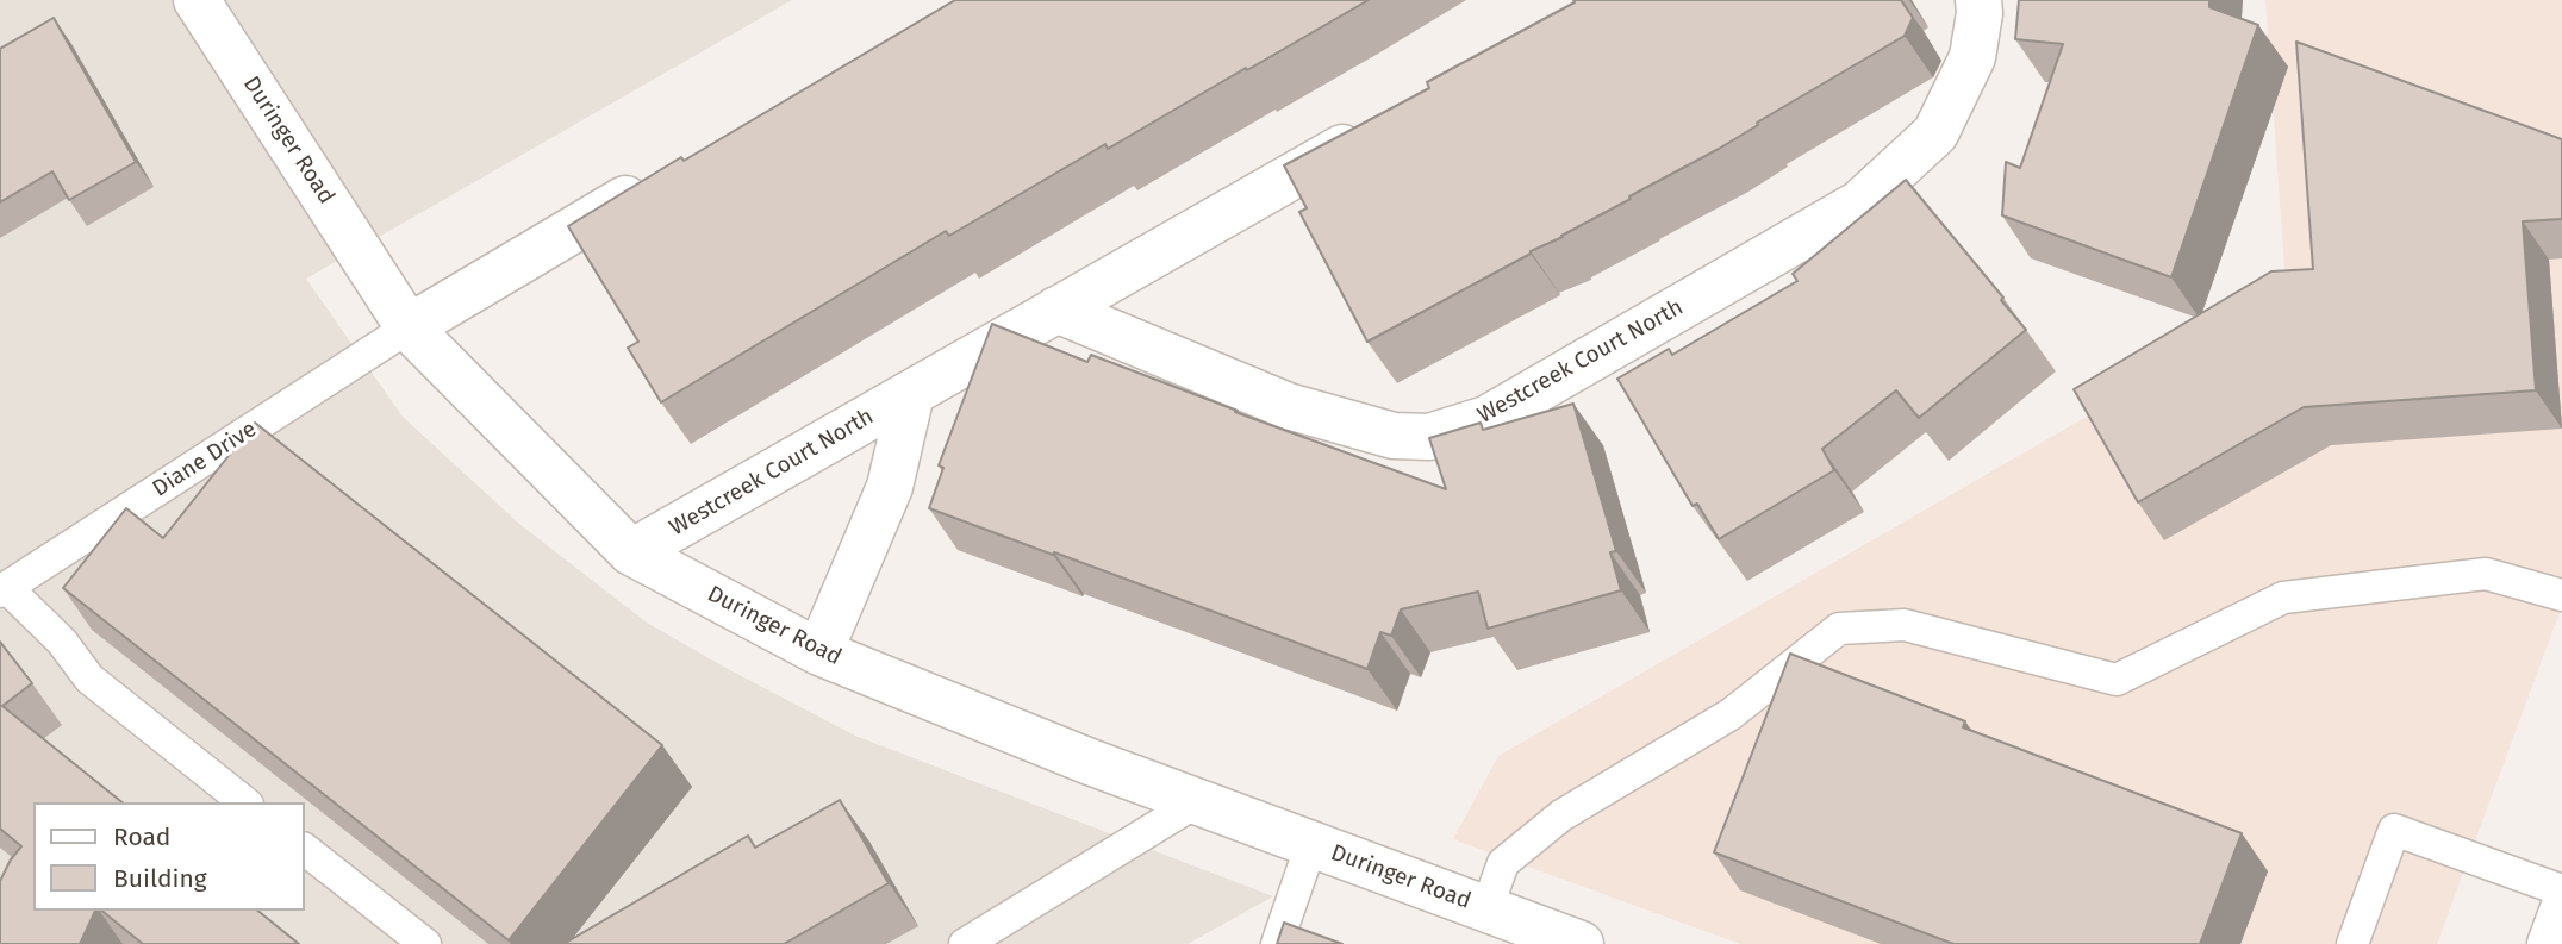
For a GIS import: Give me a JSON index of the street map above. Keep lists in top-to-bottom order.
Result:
{
  "streets": {
    "street": ["Duringer Road", "Westcreek Court North"],
    "lane": ["Diane Drive"]
  },
  "crossings": [
    ["Duringer Road", "Westcreek Court North"],
    ["Duringer Road", "Diane Drive"]
  ],
  "legend": ["Road", "Building"]
}
